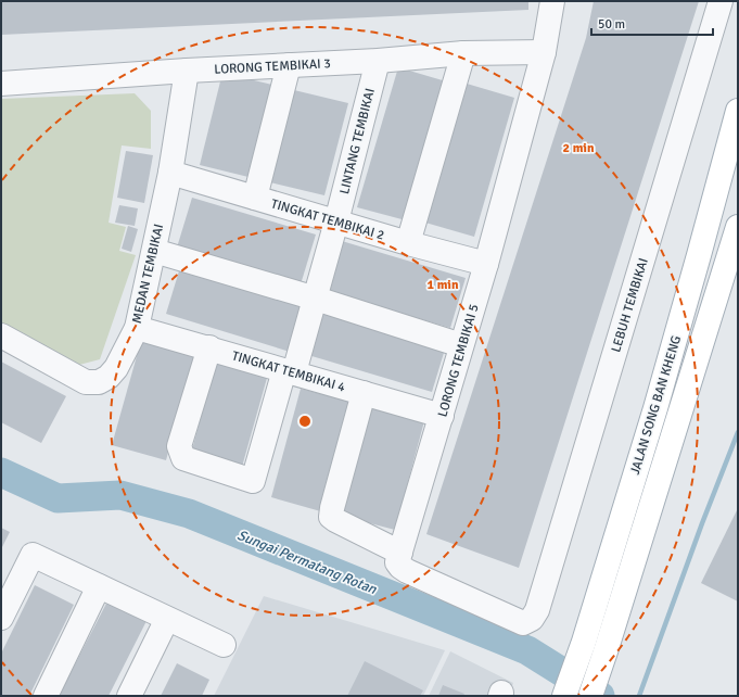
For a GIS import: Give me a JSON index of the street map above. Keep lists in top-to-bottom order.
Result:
{
  "streets": {
    "main road": ["JALAN SONG BAN KHENG"],
    "street": [
      "LORONG TEMBIKAI 3",
      "LINTANG TEMBIKAI",
      "TINGKAT TEMBIKAI 2",
      "MEDAN TEMBIKAI",
      "LEBUH TEMBIKAI",
      "LORONG TEMBIKAI 5",
      "TINGKAT TEMBIKAI 4"
    ]
  },
  "crossings": [
    ["LORONG TEMBIKAI 3", "LINTANG TEMBIKAI"],
    ["LORONG TEMBIKAI 3", "MEDAN TEMBIKAI"],
    ["LORONG TEMBIKAI 3", "LORONG TEMBIKAI 5"],
    ["LINTANG TEMBIKAI", "TINGKAT TEMBIKAI 2"],
    ["LINTANG TEMBIKAI", "TINGKAT TEMBIKAI 4"],
    ["TINGKAT TEMBIKAI 2", "MEDAN TEMBIKAI"],
    ["TINGKAT TEMBIKAI 2", "LORONG TEMBIKAI 5"],
    ["MEDAN TEMBIKAI", "TINGKAT TEMBIKAI 4"],
    ["LEBUH TEMBIKAI", "LORONG TEMBIKAI 5"],
    ["LORONG TEMBIKAI 5", "TINGKAT TEMBIKAI 4"]
  ],
  "water": ["Sungai Permatang Rotan"],
  "scale_bar": "50 m",
  "rings": ["2 min", "1 min"]
}
